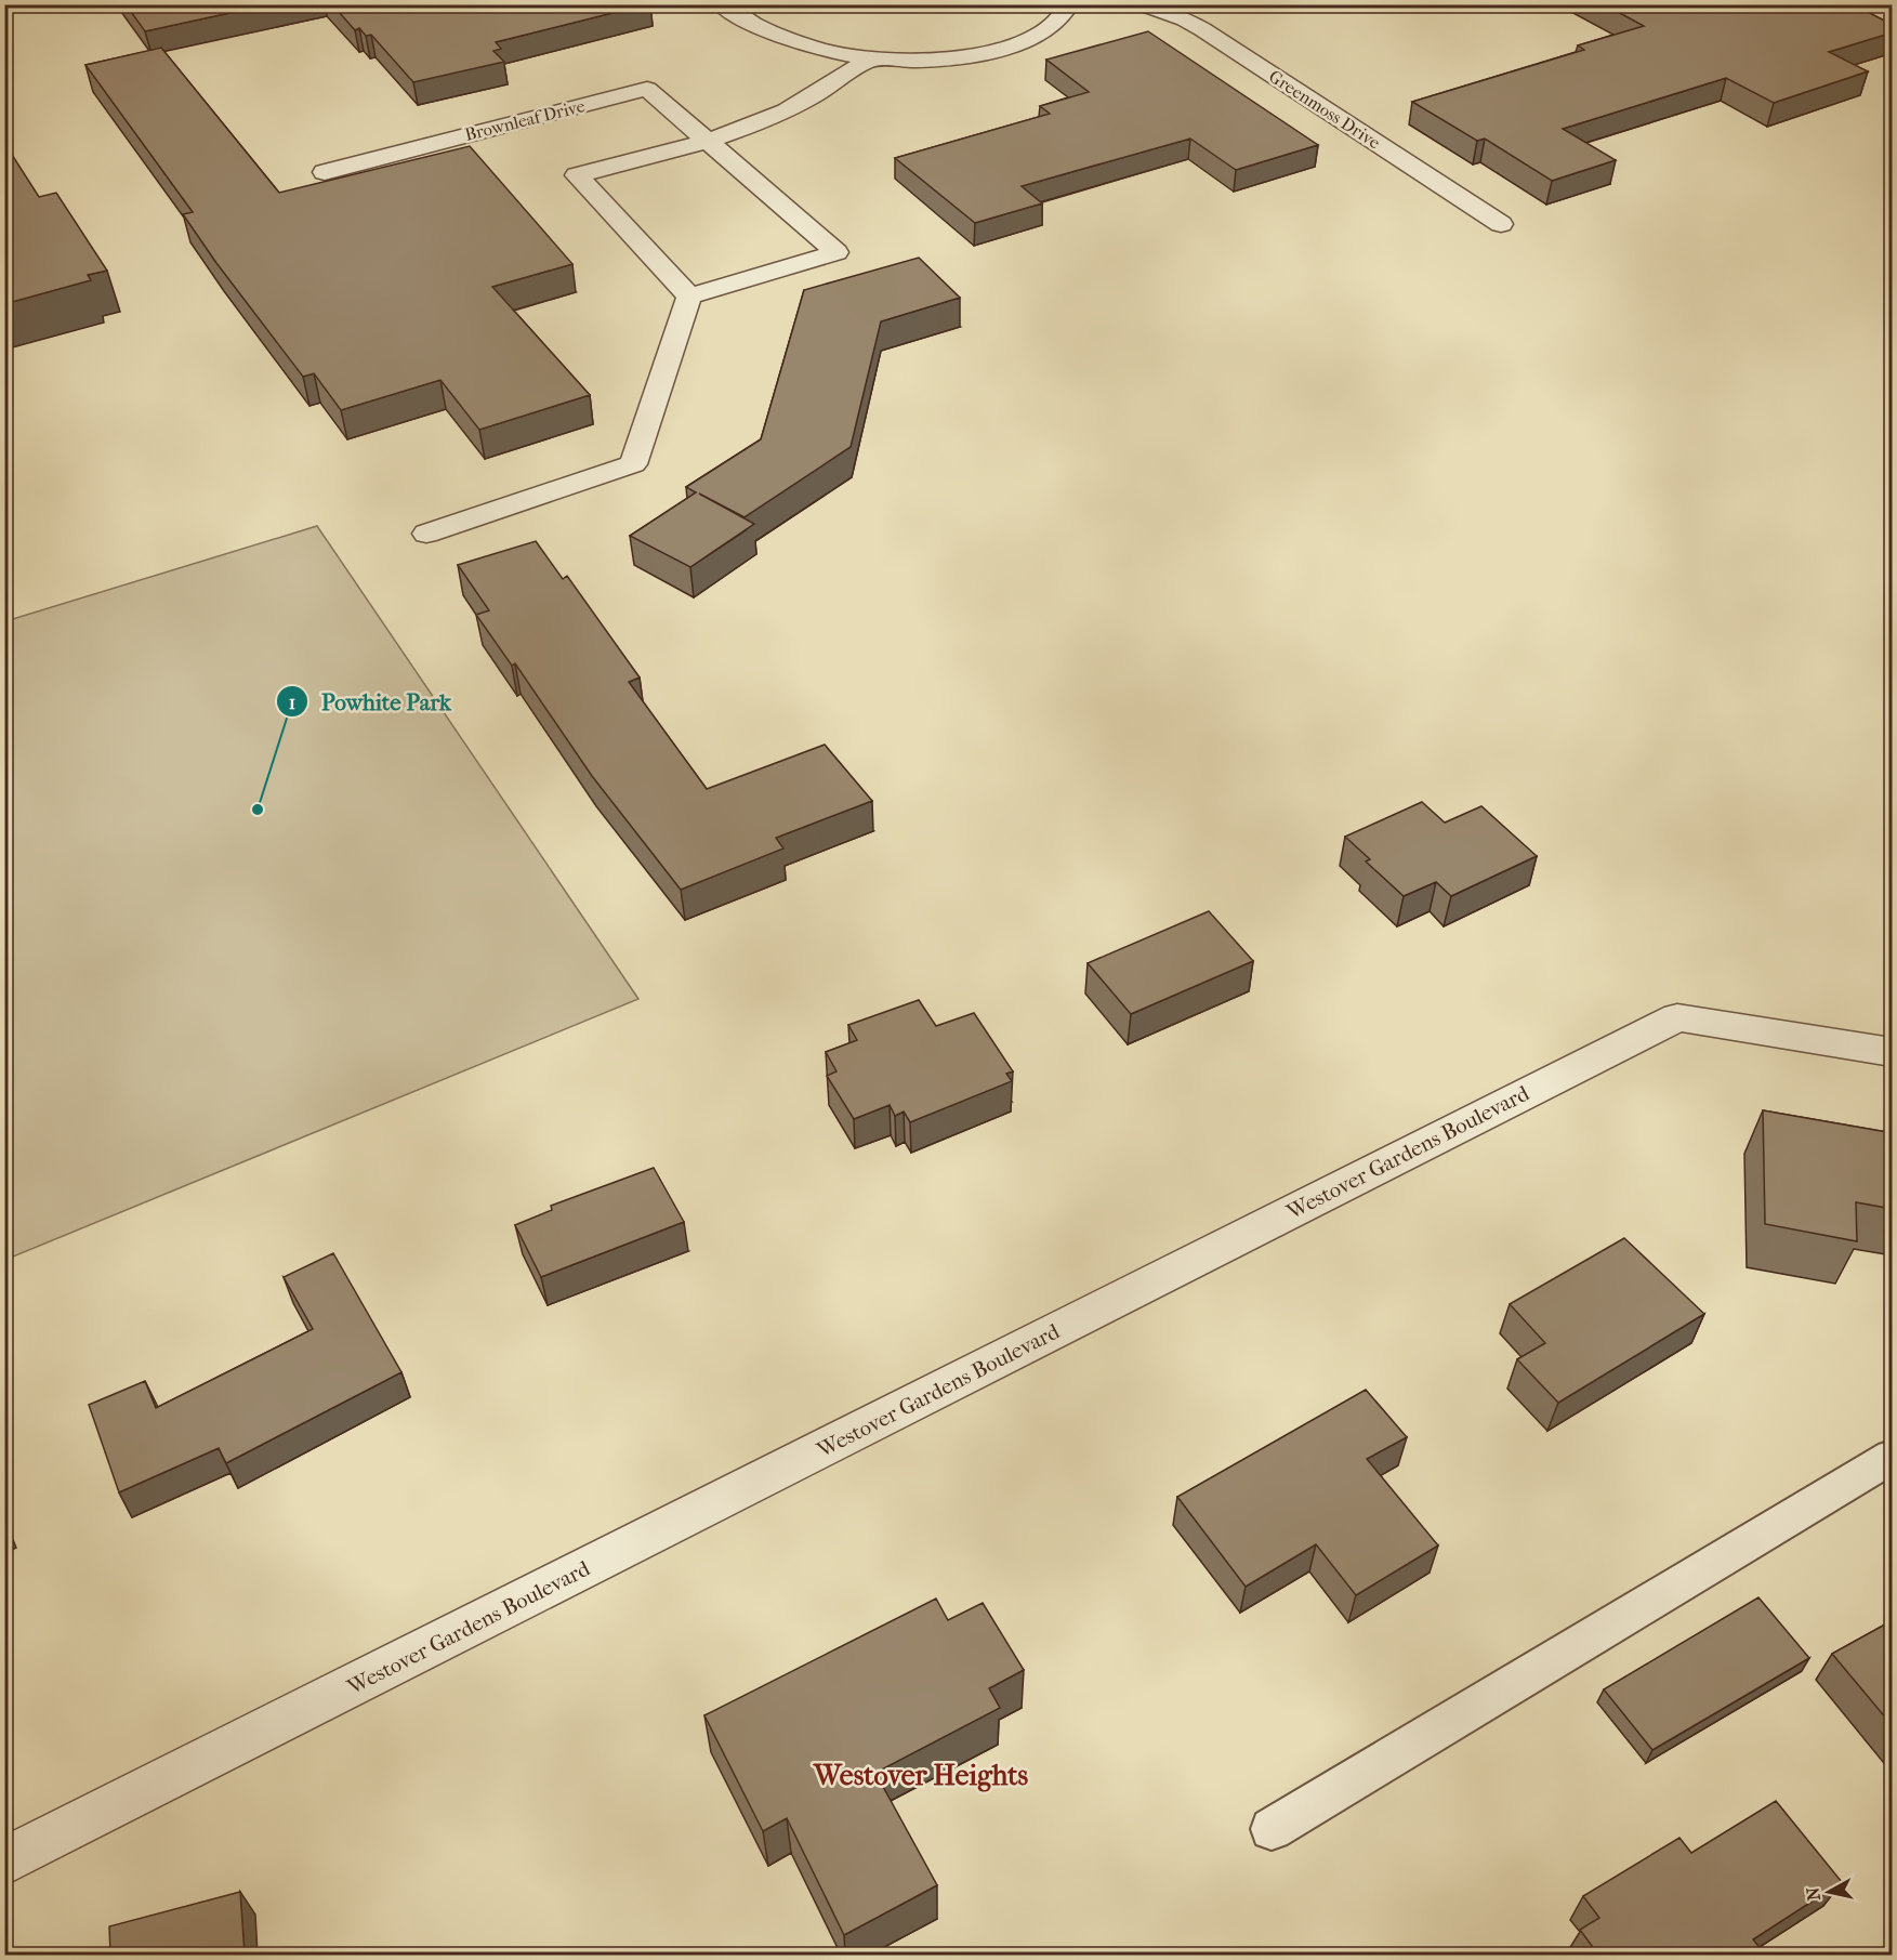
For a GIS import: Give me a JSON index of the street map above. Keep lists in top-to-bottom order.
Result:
{
  "streets": {
    "street": ["Greenmoss Drive", "Brownleaf Drive", "Westover Gardens Boulevard"]
  },
  "districts": ["Westover Heights"],
  "places": ["Powhite Park"],
  "north": "left"
}
